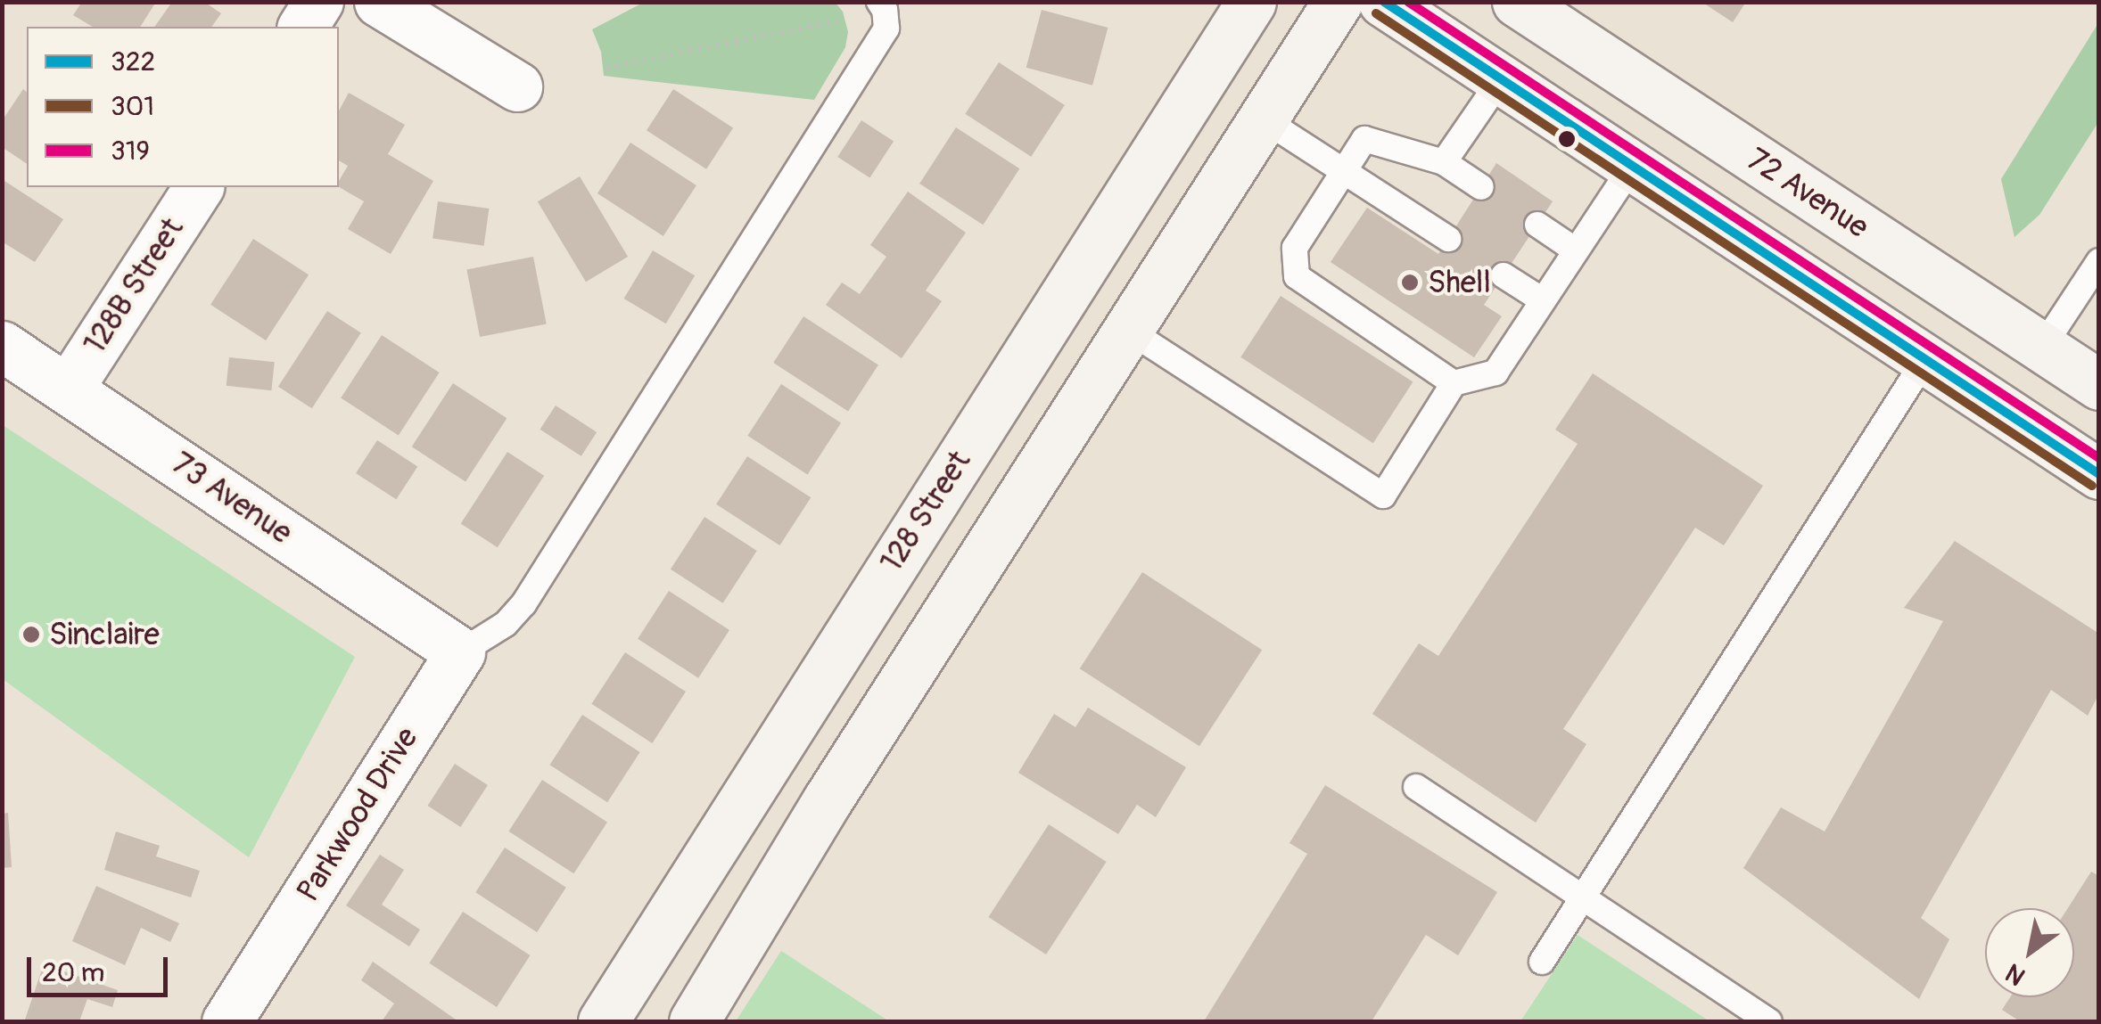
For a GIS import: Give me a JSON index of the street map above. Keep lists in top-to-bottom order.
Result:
{
  "streets": {
    "main road": ["72 Avenue", "128 Street"],
    "street": ["128B Street", "73 Avenue", "Parkwood Drive"]
  },
  "crossings": [
    ["128B Street", "73 Avenue"],
    ["73 Avenue", "Parkwood Drive"]
  ],
  "places": ["Shell", "Sinclaire"],
  "lines": ["transit line 322", "transit line 319", "transit line 301"],
  "legend": ["322", "301", "319"],
  "scale_bar": "20 m",
  "north": "bottom left"
}
